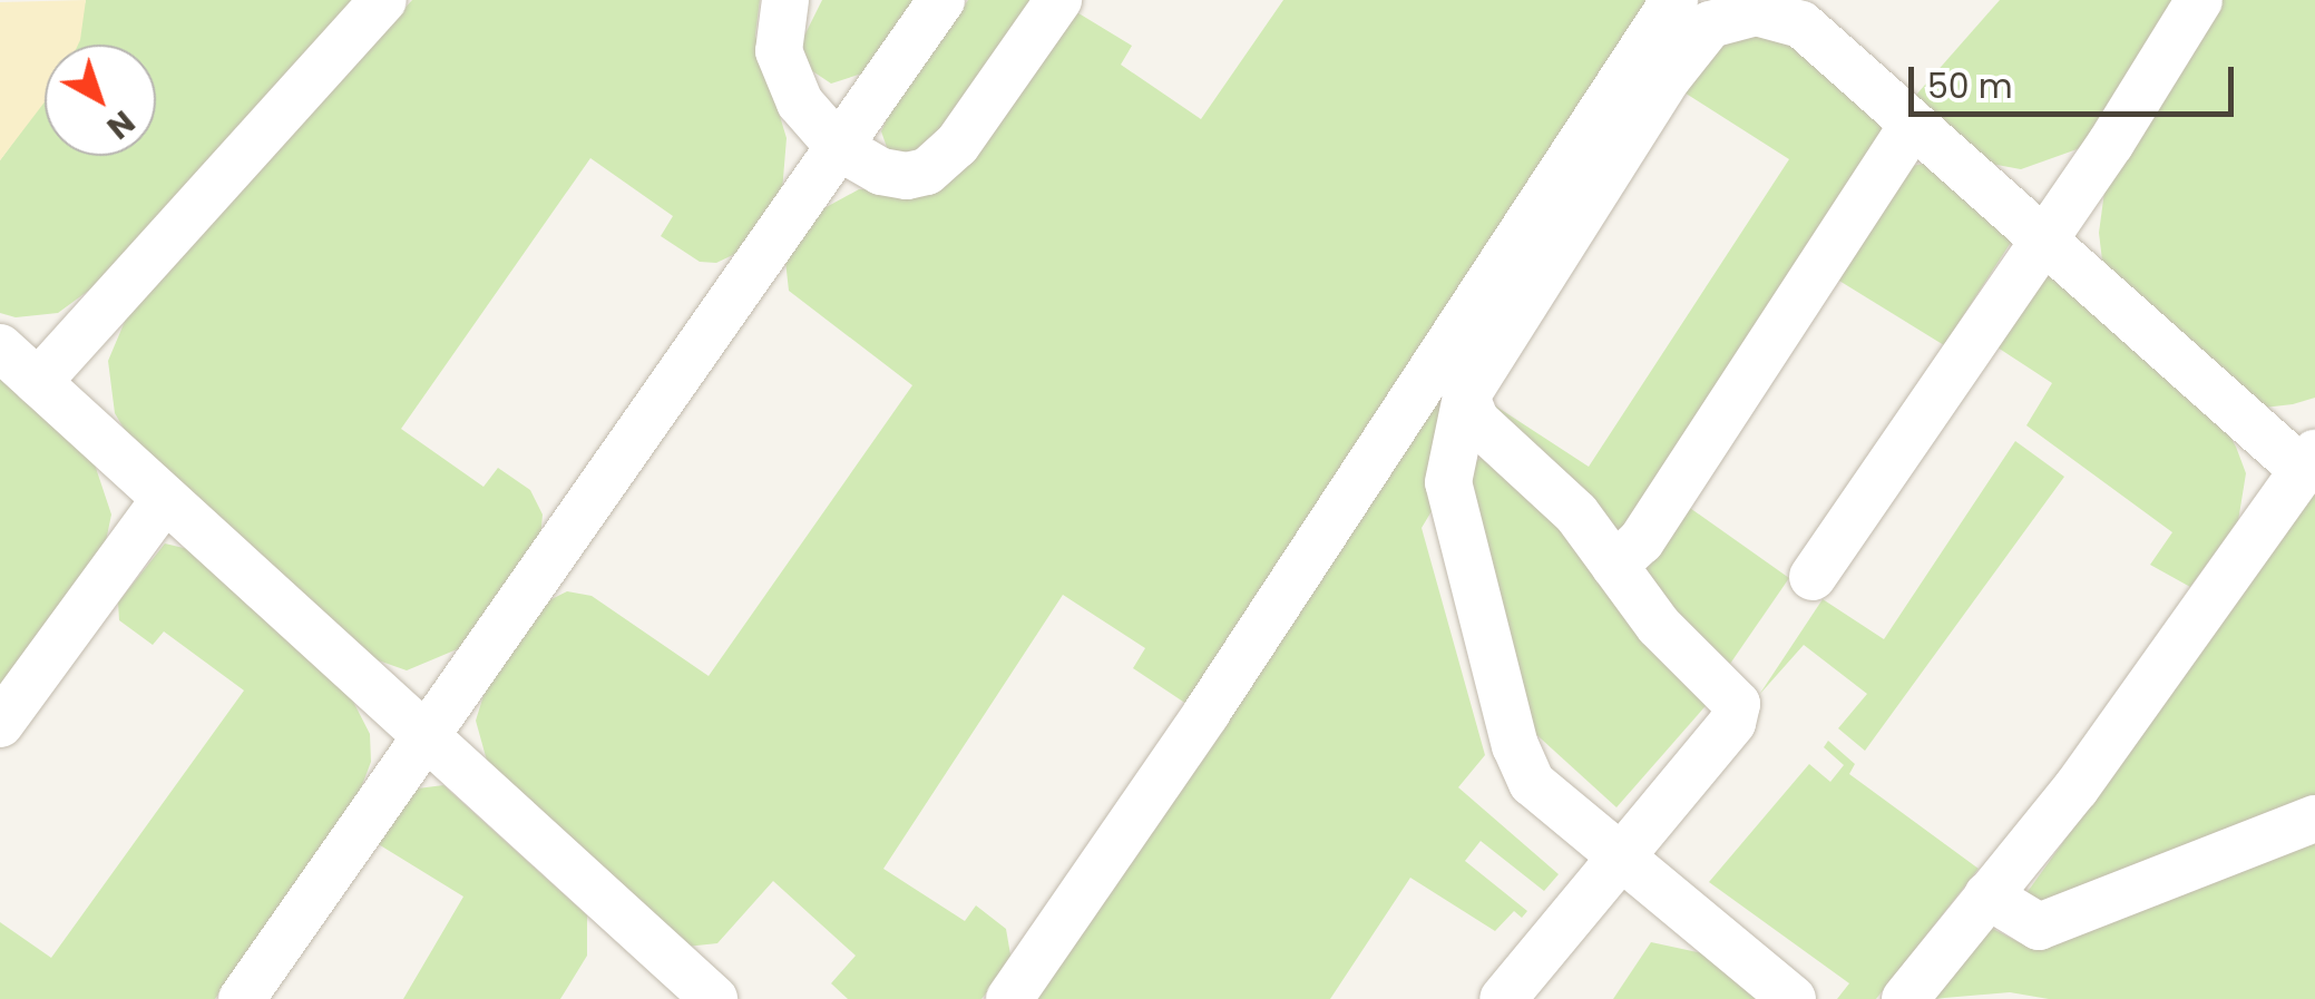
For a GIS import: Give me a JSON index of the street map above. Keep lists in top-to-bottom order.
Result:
{
  "scale_bar": "50 m",
  "north": "bottom right"
}
